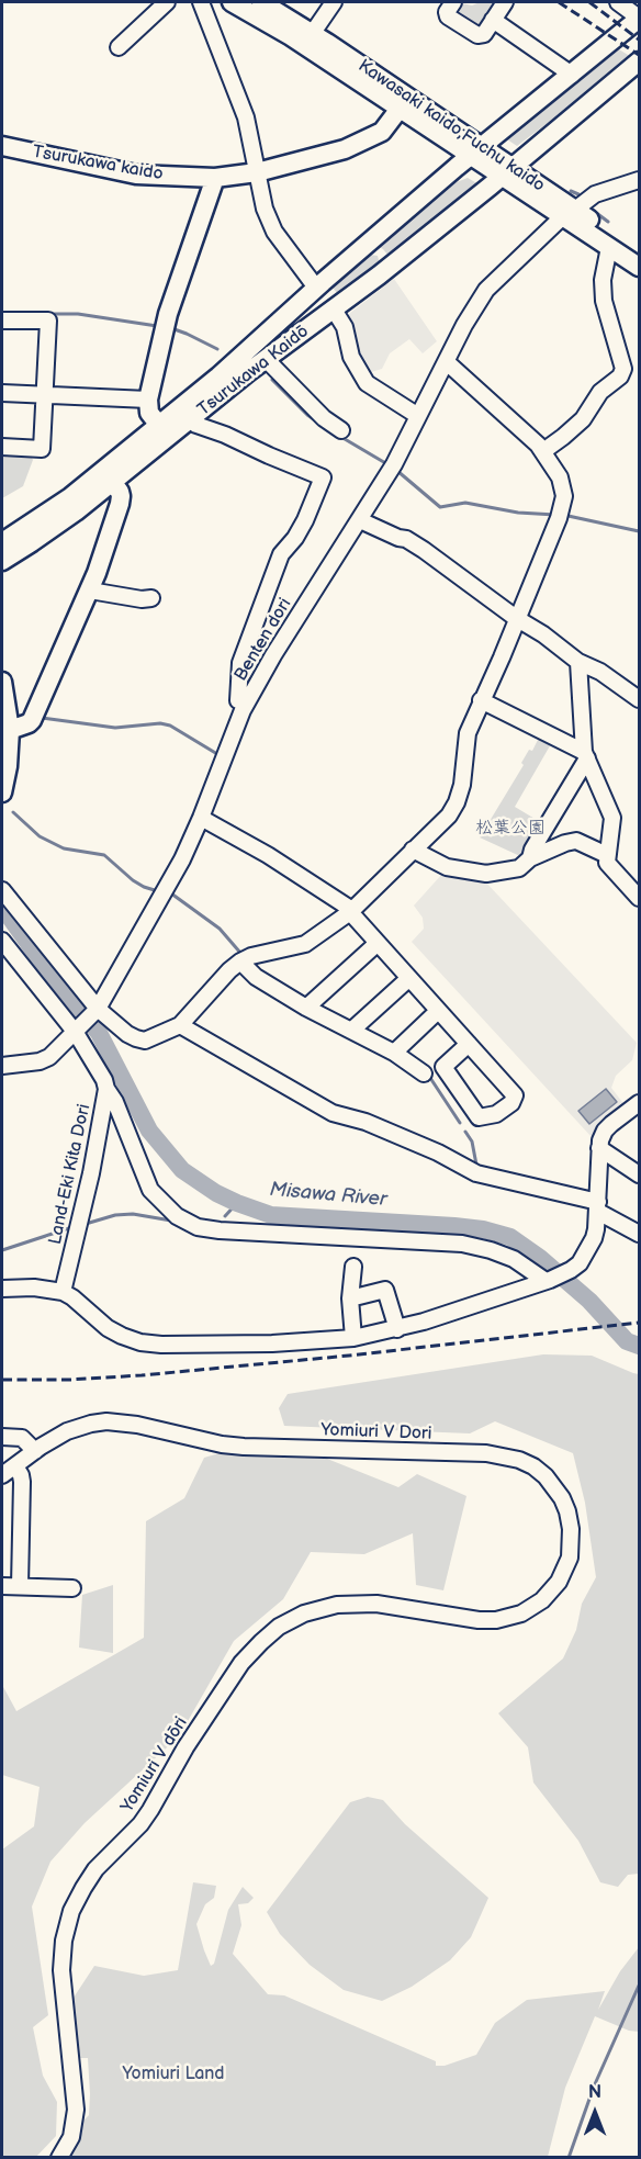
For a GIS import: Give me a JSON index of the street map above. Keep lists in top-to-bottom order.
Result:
{
  "streets": {
    "main road": ["Kawasaki kaido;Fuchu kaido", "Tsurukawa kaido", "Tsurukawa Kaidō"],
    "street": ["Benten dori", "Land-Eki Kita Dori", "Yomiuri V Dori"]
  },
  "crossings": [
    ["Kawasaki kaido;Fuchu kaido", "Tsurukawa kaido"],
    ["Kawasaki kaido;Fuchu kaido", "Tsurukawa Kaidō"],
    ["Kawasaki kaido;Fuchu kaido", "Benten dori"],
    ["Benten dori", "Land-Eki Kita Dori"]
  ],
  "water": ["Misawa River"],
  "parks": ["松葉公園", "Yomiuri Land"],
  "north": "top"
}
